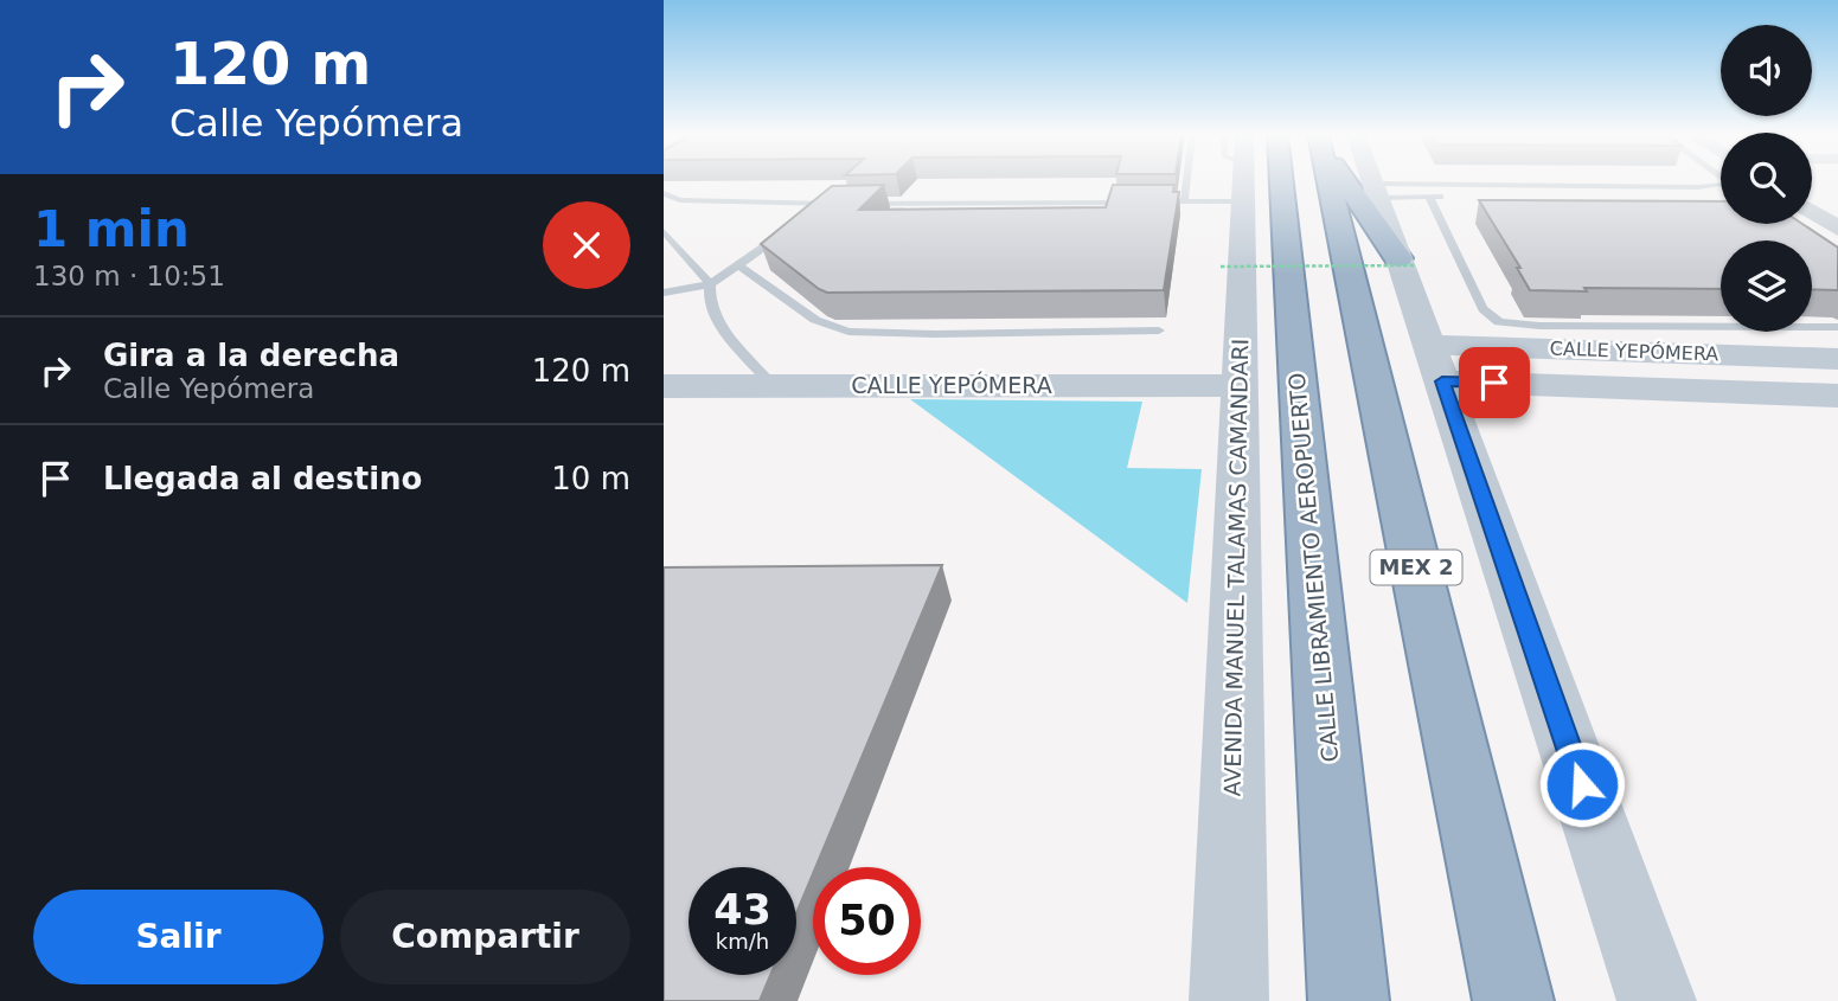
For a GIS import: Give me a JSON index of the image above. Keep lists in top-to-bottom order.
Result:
{
  "streets": {
    "highway": ["CALLE LIBRAMIENTO AEROPUERTO", "MEX 2"],
    "main road": ["CALLE YEPÓMERA", "AVENIDA MANUEL TALAMAS CAMANDARI"]
  },
  "crossings": [
    ["CALLE YEPÓMERA", "AVENIDA MANUEL TALAMAS CAMANDARI"]
  ],
  "page": {
    "turn": ["120 m", "Calle Yepómera"],
    "heading": ["1 min", "130 m · 10:51"],
    "list": [
      {
        "name": "Gira a la derecha",
        "note": "Calle Yepómera",
        "value": "120 m"
      },
      {
        "name": "Llegada al destino",
        "value": "10 m"
      }
    ],
    "speed": "43 km/h",
    "limit": "50",
    "buttons": ["Salir", "Compartir"]
  }
}
